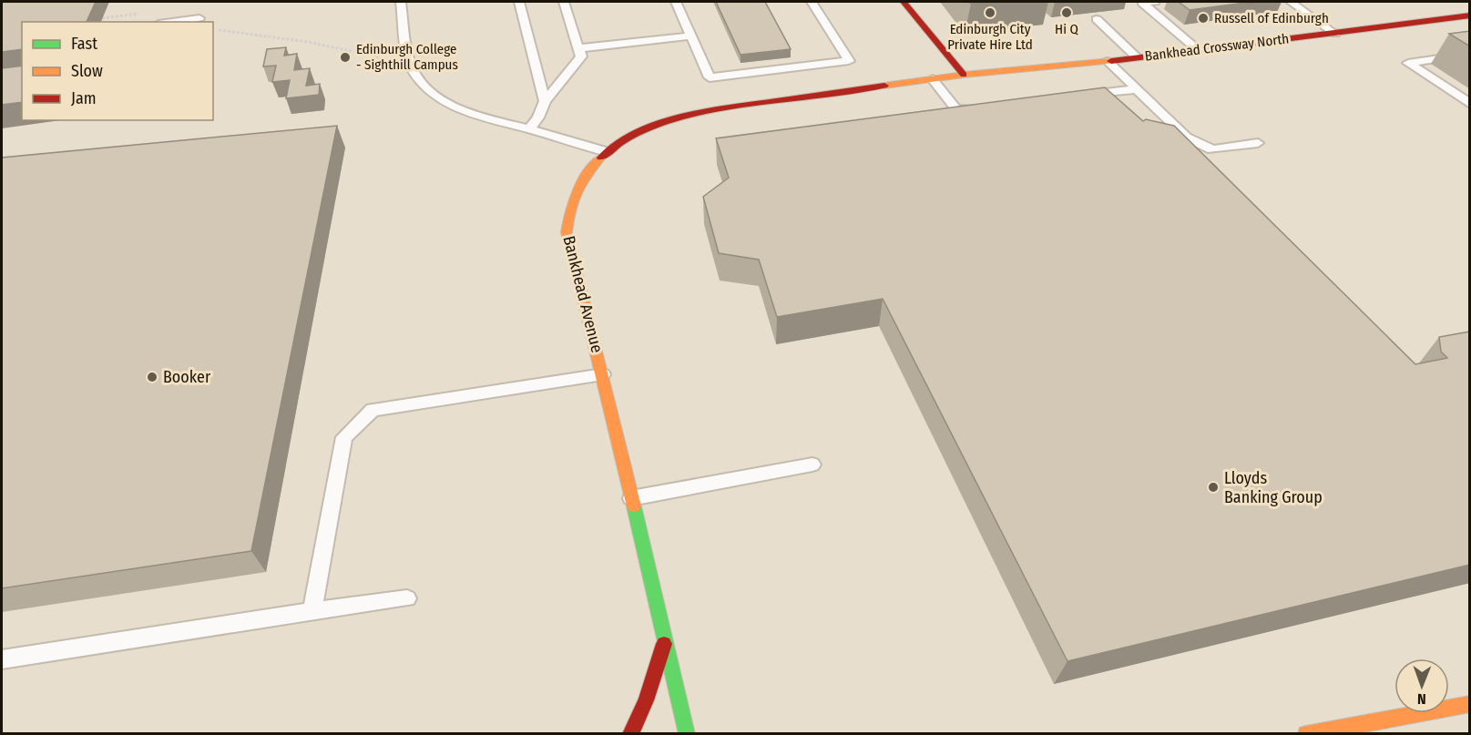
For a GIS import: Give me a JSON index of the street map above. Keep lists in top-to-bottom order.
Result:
{
  "streets": {
    "street": ["Bankhead Crossway North", "Bankhead Avenue"]
  },
  "crossings": [
    ["Bankhead Crossway North", "Bankhead Avenue"]
  ],
  "places": [
    "Edinburgh City Private Hire Ltd",
    "Hi Q",
    "Russell of Edinburgh",
    "Edinburgh College - Sighthill Campus",
    "Booker",
    "Lloyds Banking Group"
  ],
  "legend": ["Fast", "Slow", "Jam"],
  "north": "bottom"
}
